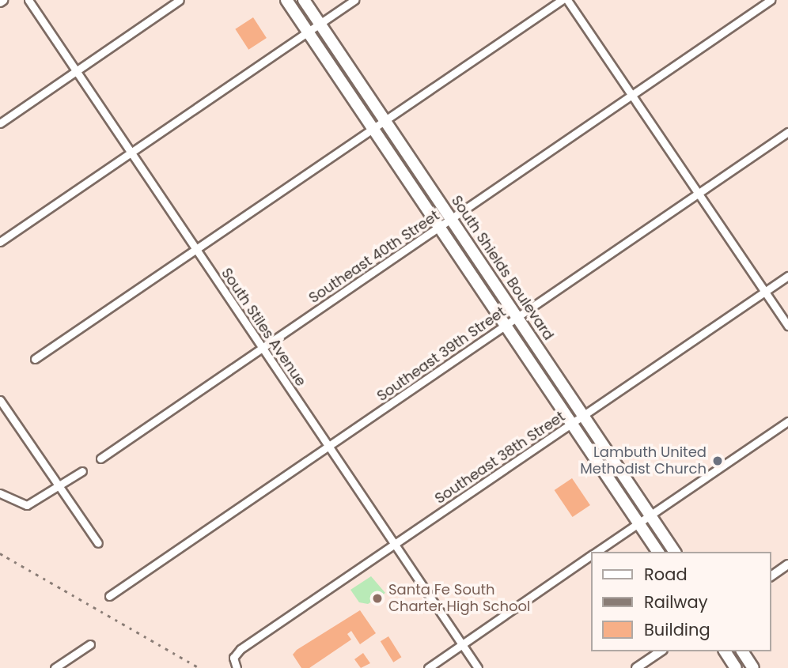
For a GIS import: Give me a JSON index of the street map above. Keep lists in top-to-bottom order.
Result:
{
  "streets": {
    "main road": ["South Shields Boulevard"],
    "street": [
      "Southeast 40th Street",
      "South Stiles Avenue",
      "Southeast 39th Street",
      "Southeast 38th Street"
    ]
  },
  "crossings": [
    ["Southeast 40th Street", "South Shields Boulevard"],
    ["Southeast 40th Street", "South Stiles Avenue"],
    ["South Shields Boulevard", "Southeast 39th Street"],
    ["South Shields Boulevard", "Southeast 38th Street"],
    ["South Stiles Avenue", "Southeast 39th Street"],
    ["South Stiles Avenue", "Southeast 38th Street"]
  ],
  "places": ["Lambuth United Methodist Church", "Santa Fe South Charter High School"],
  "legend": ["Road", "Railway", "Building"]
}
